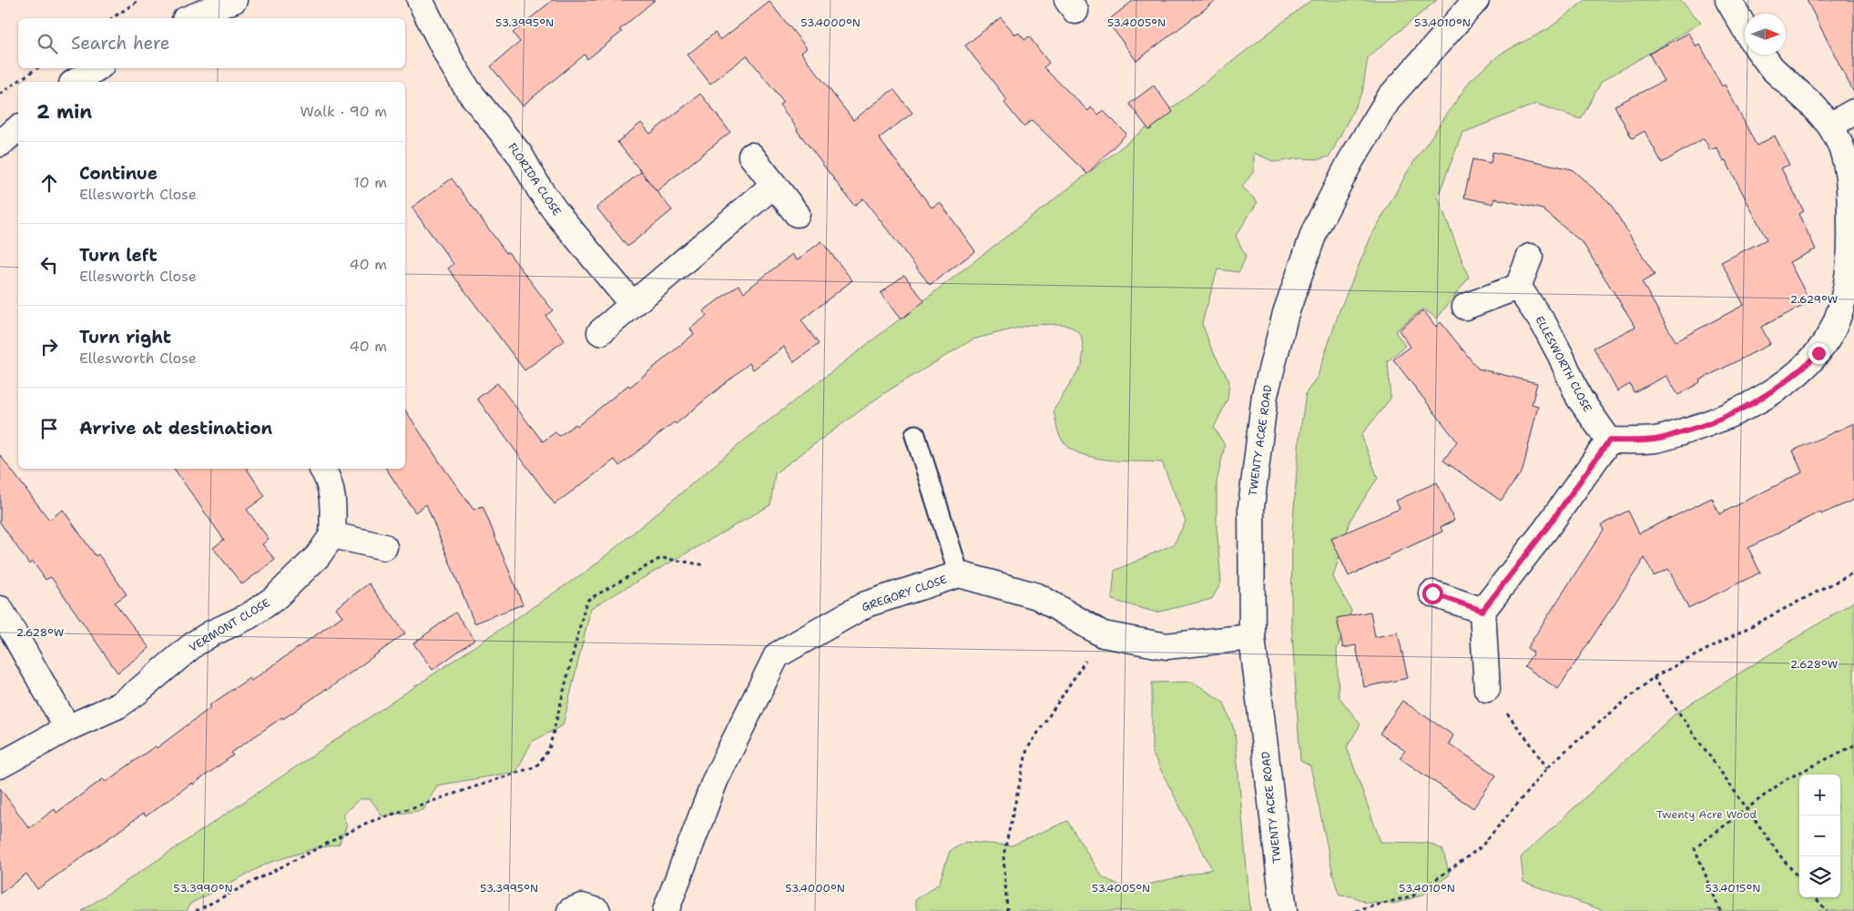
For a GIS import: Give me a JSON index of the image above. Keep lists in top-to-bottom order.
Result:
{
  "streets": {
    "street": [
      "FLORIDA CLOSE",
      "ELLESWORTH CLOSE",
      "TWENTY ACRE ROAD",
      "GREGORY CLOSE",
      "VERMONT CLOSE"
    ]
  },
  "crossings": [
    ["TWENTY ACRE ROAD", "GREGORY CLOSE"]
  ],
  "parks": ["Twenty Acre Wood"],
  "north": "right",
  "page": {
    "search": "Search here",
    "heading": ["2 min", "Walk · 90 m"],
    "list": [
      ["Continue", "Ellesworth Close", "10 m"],
      ["Turn left", "Ellesworth Close", "40 m"],
      ["Turn right", "Ellesworth Close", "40 m"],
      "Arrive at destination"
    ],
    "map_buttons": ["+", "−"]
  },
  "coordinates": [
    "53.3995°N",
    "53.4000°N",
    "53.4005°N",
    "53.4010°N",
    "2.629°W",
    "2.628°W",
    "53.3990°N",
    "53.4015°N"
  ]
}
